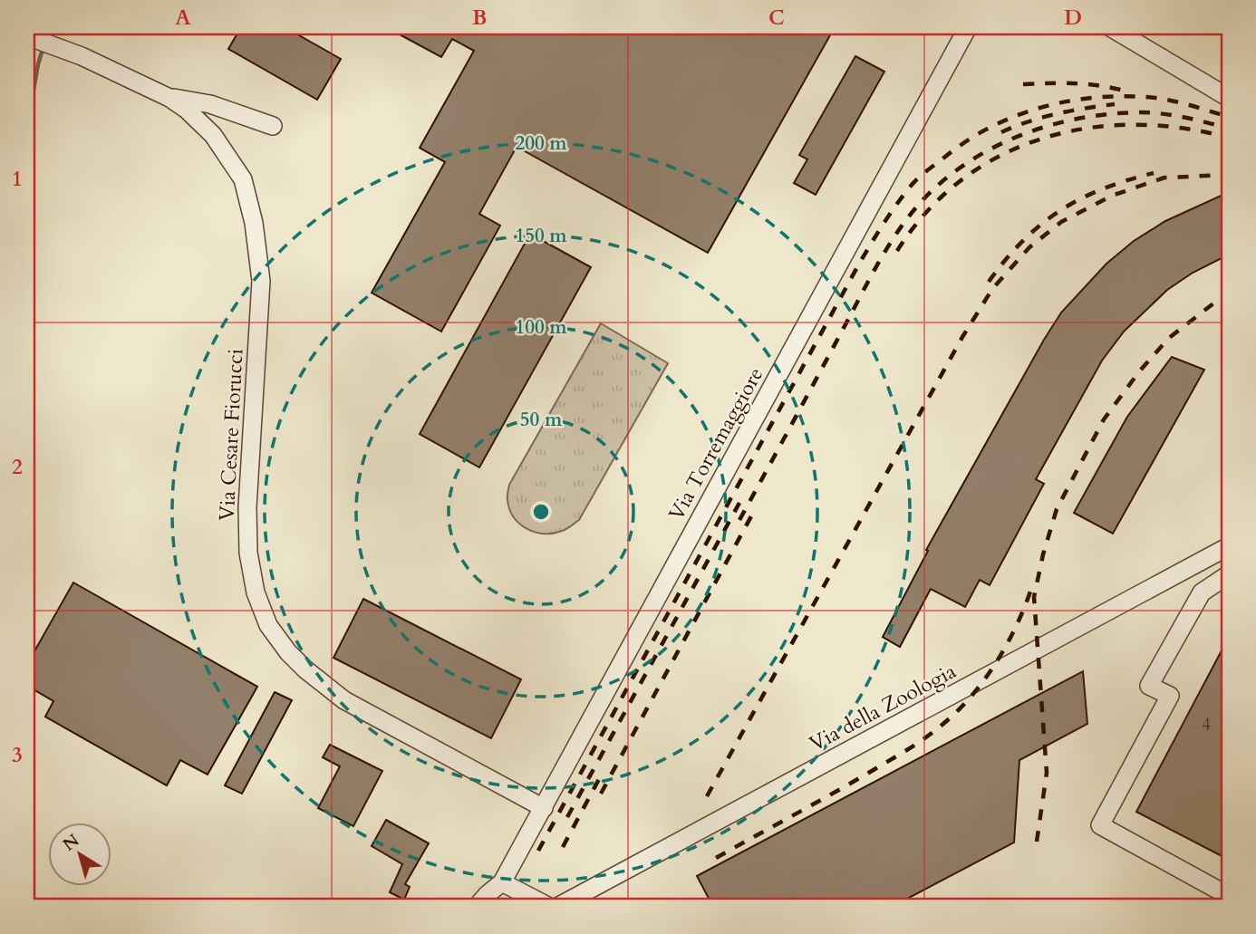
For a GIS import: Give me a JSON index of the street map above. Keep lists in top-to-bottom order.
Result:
{
  "streets": {
    "street": ["Via Cesare Fiorucci", "Via Torremaggiore", "Via della Zoologia"]
  },
  "crossings": [
    ["Via Cesare Fiorucci", "Via Torremaggiore"]
  ],
  "house_numbers": ["4"],
  "north": "top left",
  "grid": {
    "columns": [
      "A",
      "B",
      "C",
      "D"
    ],
    "rows": ["1", "2", "3"]
  },
  "rings": [
    "200 m",
    "150 m",
    "100 m",
    "50 m"
  ]
}
